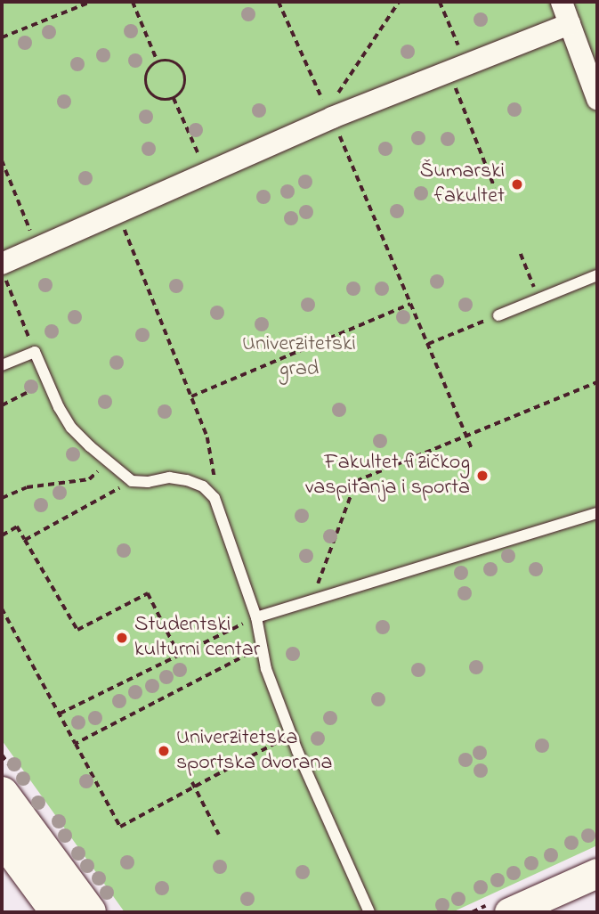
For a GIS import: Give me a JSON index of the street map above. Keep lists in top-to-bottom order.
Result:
{
  "parks": ["Univerzitetski grad"],
  "places": [
    "Šumarski fakultet",
    "Fakultet fizičkog vaspitanja i sporta",
    "Studentski kulturni centar",
    "Univerzitetska sportska dvorana"
  ]
}
